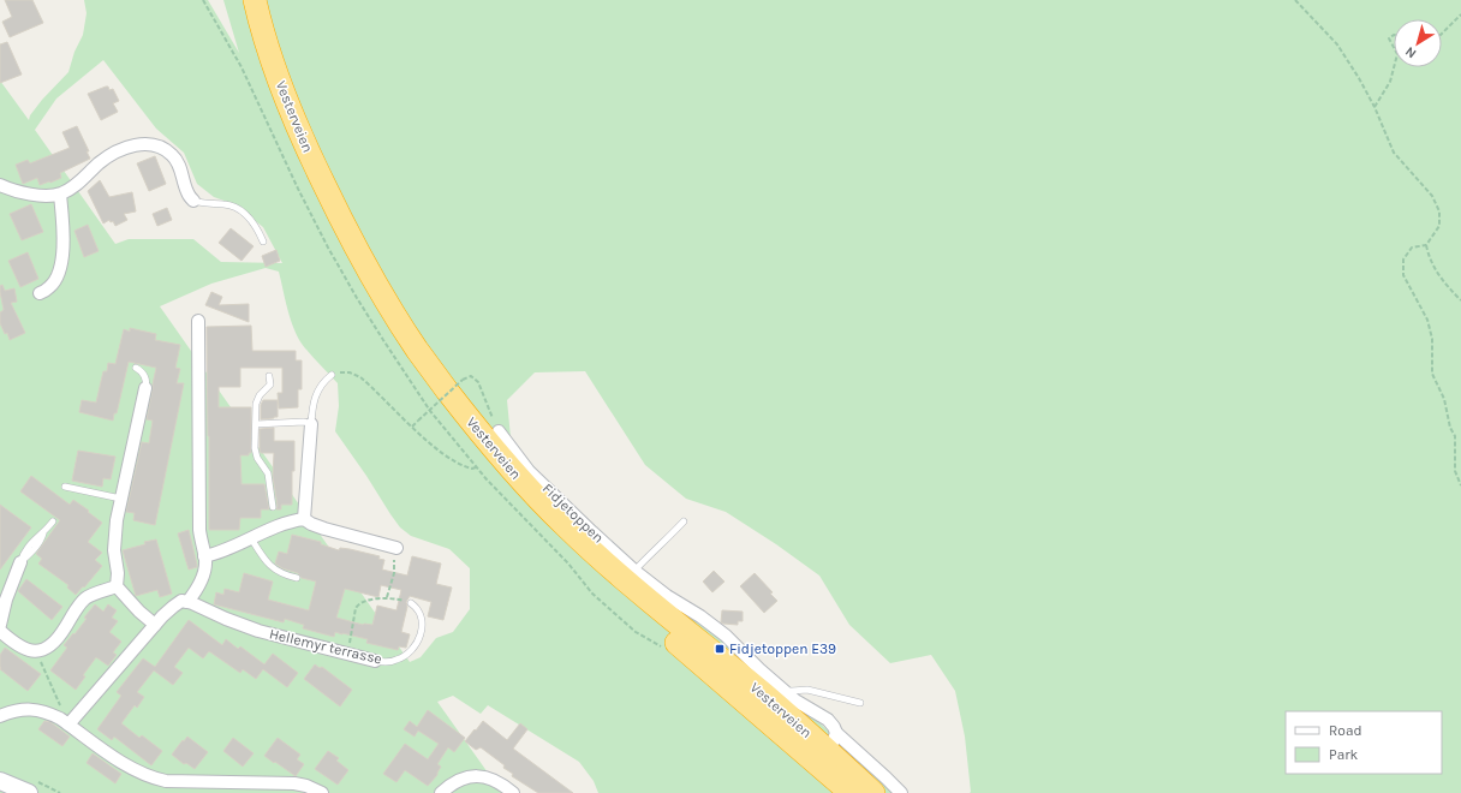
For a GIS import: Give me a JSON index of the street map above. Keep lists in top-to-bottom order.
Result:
{
  "streets": {
    "highway": ["Vesterveien"],
    "street": ["Fidjetoppen", "Hellemyr terrasse"]
  },
  "crossings": [
    ["Vesterveien", "Fidjetoppen"]
  ],
  "places": {
    "transit": ["Fidjetoppen E39"]
  },
  "legend": ["Road", "Park"],
  "north": "bottom left"
}
